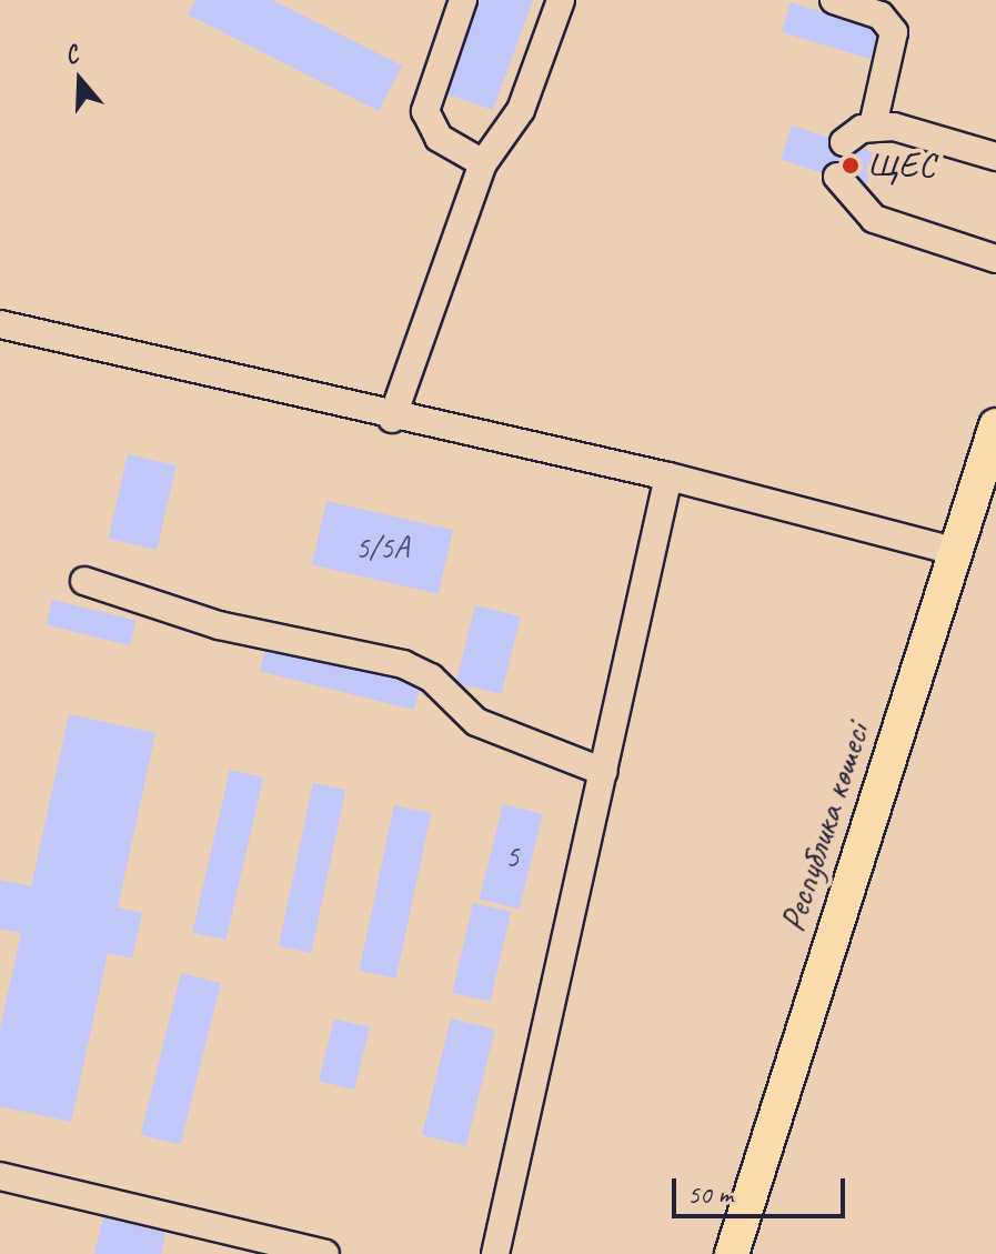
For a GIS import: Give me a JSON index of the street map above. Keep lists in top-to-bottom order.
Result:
{
  "streets": {
    "main road": ["Республика көшесі"]
  },
  "places": ["ЩЕС"],
  "house_numbers": ["5/5А", "5"],
  "scale_bar": "50 m",
  "north": "top"
}
